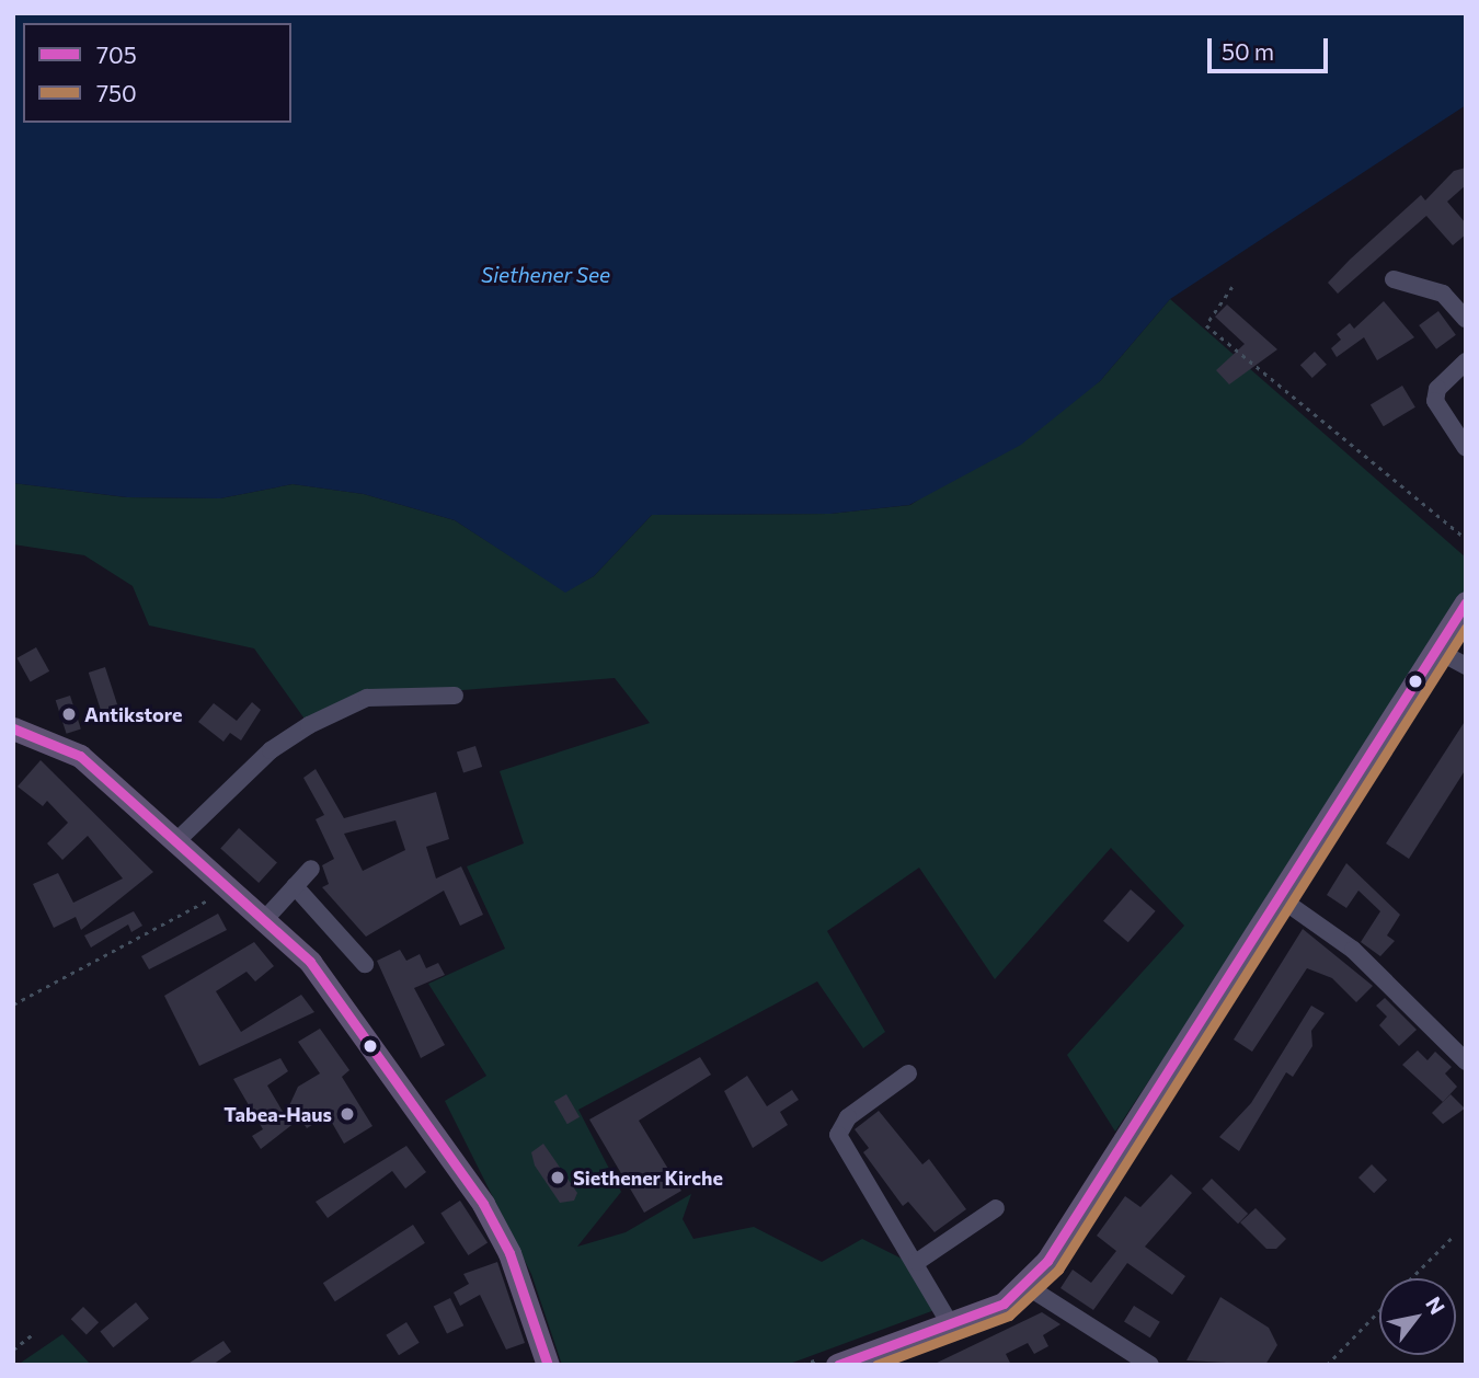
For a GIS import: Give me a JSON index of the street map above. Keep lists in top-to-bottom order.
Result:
{
  "water": ["Siethener See"],
  "places": ["Antikstore", "Tabea-Haus", "Siethener Kirche"],
  "lines": ["transit line 705", "transit line 750"],
  "legend": ["705", "750"],
  "scale_bar": "50 m",
  "north": "top right"
}
